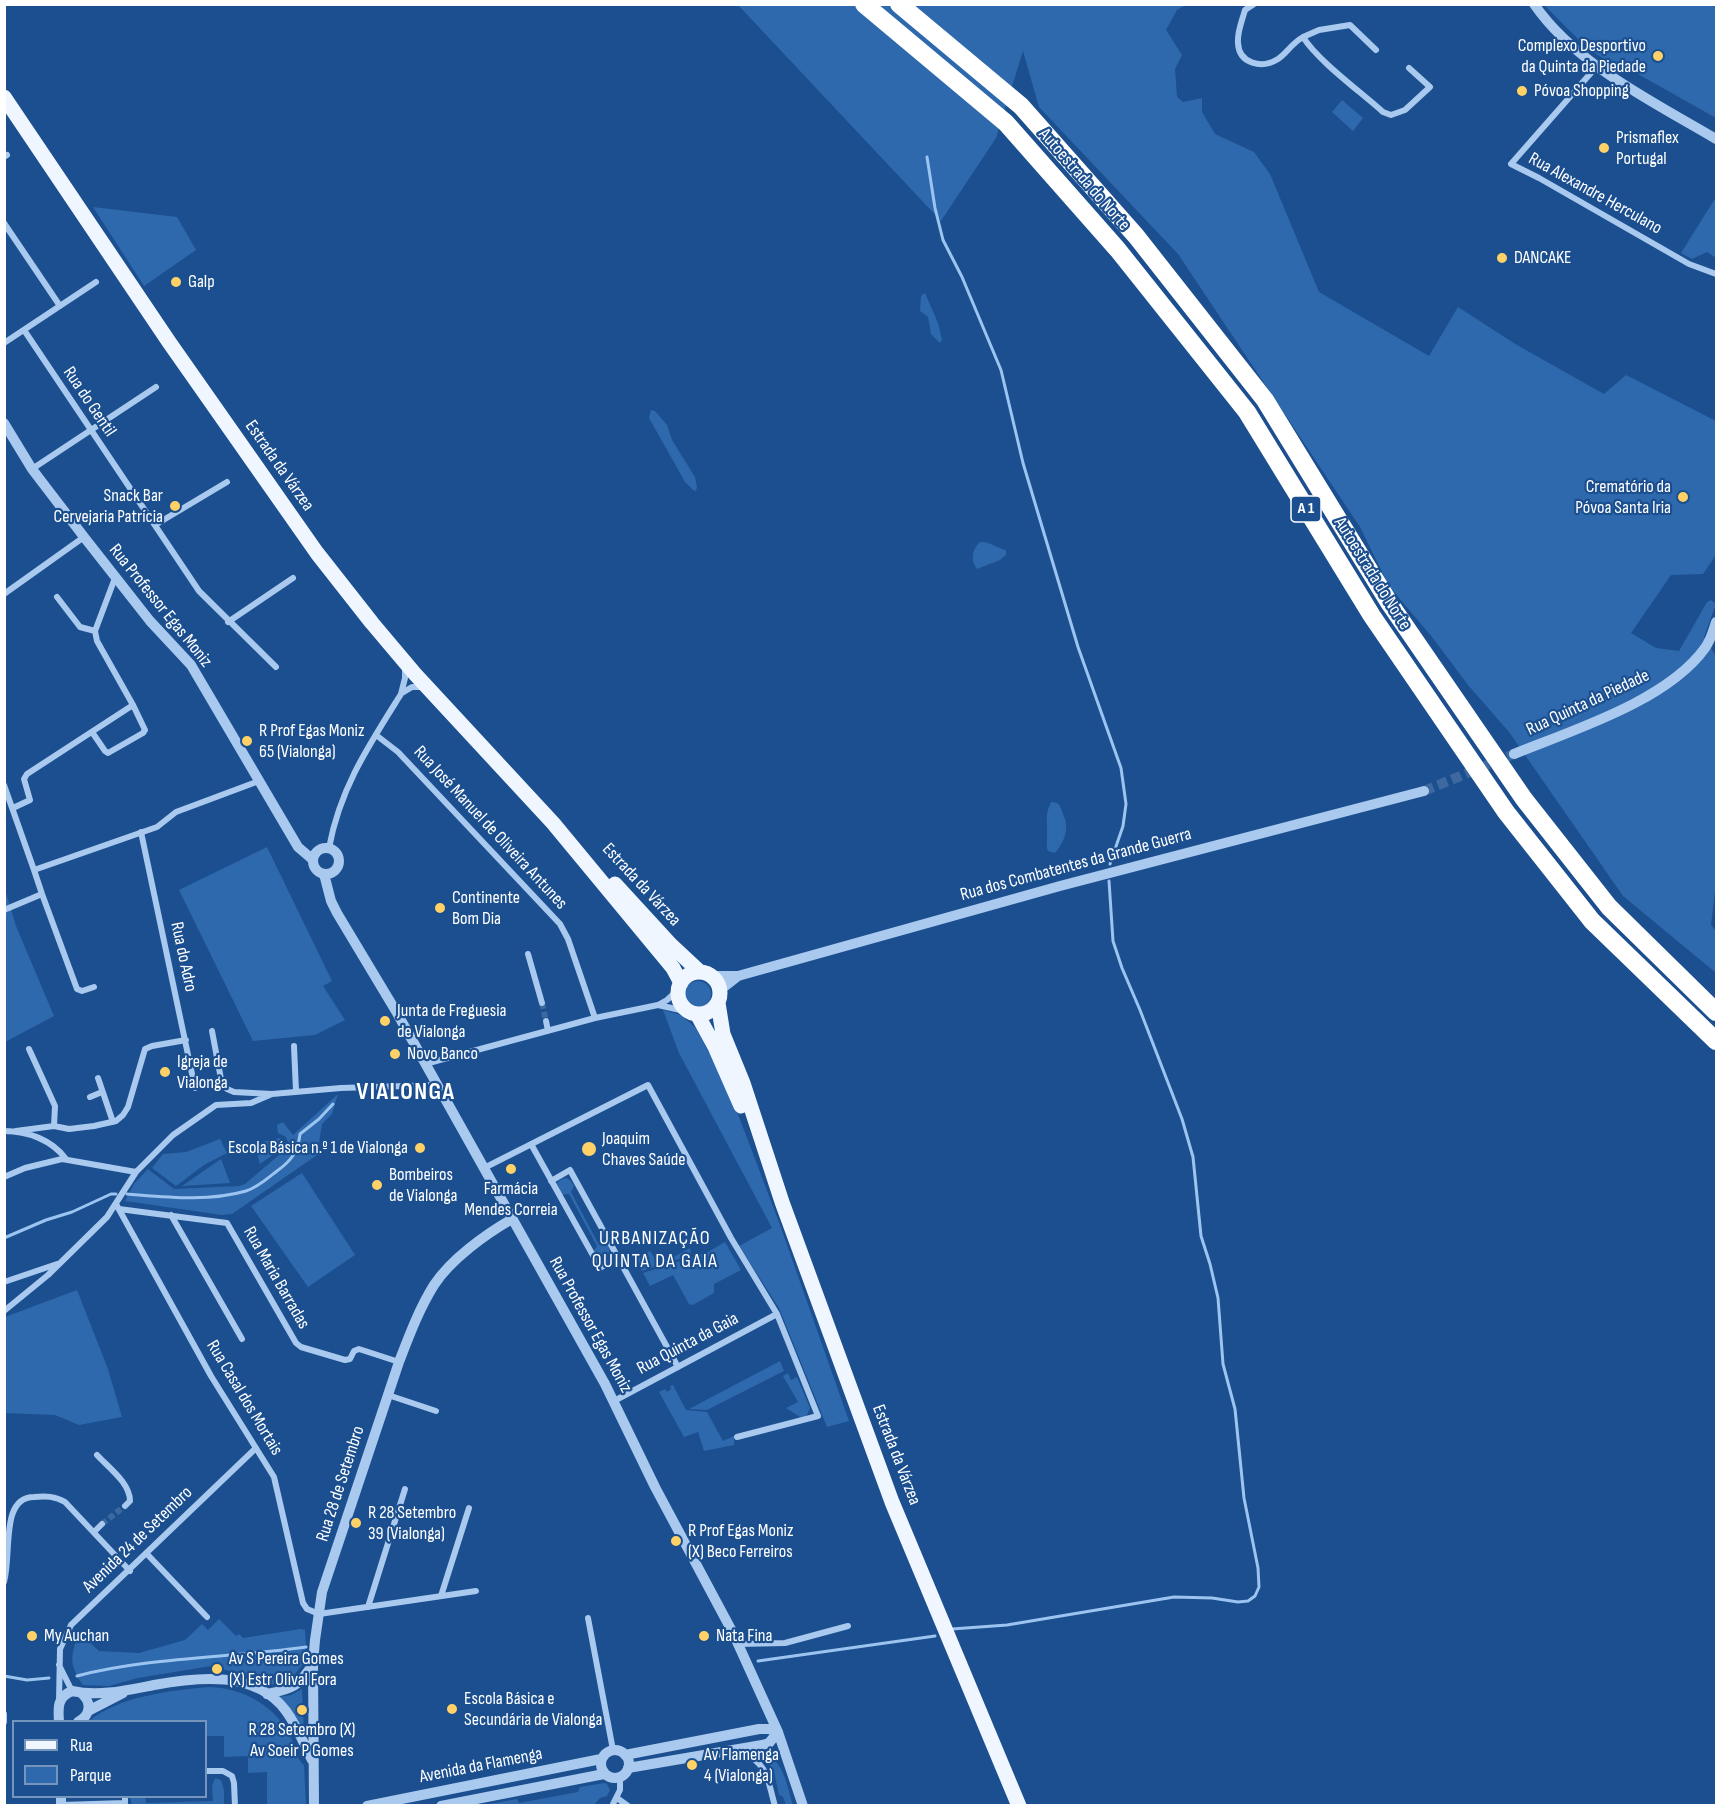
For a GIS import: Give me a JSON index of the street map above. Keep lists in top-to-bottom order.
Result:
{
  "streets": {
    "highway": ["Autoestrada do Norte", "A 1"],
    "main road": ["Estrada da Várzea"],
    "street": [
      "Rua Alexandre Herculano",
      "Rua do Gentil",
      "Rua Professor Egas Moniz",
      "Rua Quinta da Piedade",
      "Rua José Manuel de Oliveira Antunes",
      "Rua dos Combatentes da Grande Guerra",
      "Rua do Adro",
      "Rua Maria Barradas",
      "Rua Quinta da Gaia",
      "Rua Casal dos Mortais",
      "Rua 28 de Setembro",
      "Avenida 24 de Setembro",
      "Avenida da Flamenga"
    ]
  },
  "crossings": [
    ["Estrada da Várzea", "Rua dos Combatentes da Grande Guerra"],
    ["Rua Professor Egas Moniz", "Rua Quinta da Gaia"],
    ["Rua Professor Egas Moniz", "Rua 28 de Setembro"],
    ["Rua Maria Barradas", "Rua Casal dos Mortais"],
    ["Rua Maria Barradas", "Rua 28 de Setembro"],
    ["Rua Casal dos Mortais", "Rua 28 de Setembro"],
    ["Rua Casal dos Mortais", "Avenida 24 de Setembro"]
  ],
  "districts": ["VIALONGA", "URBANIZAÇÃO QUINTA DA GAIA"],
  "places": [
    "Complexo Desportivo da Quinta da Piedade",
    "Póvoa Shopping",
    "Prismaflex Portugal",
    "DANCAKE",
    "Galp",
    "Crematório da Póvoa Santa Iria",
    "Snack Bar Cervejaria Patrícia",
    "R Prof Egas Moniz 65 (Vialonga)",
    "Continente Bom Dia",
    "Junta de Freguesia de Vialonga",
    "Novo Banco",
    "Igreja de Vialonga",
    "Escola Básica n.º 1 de Vialonga",
    "Joaquim Chaves Saúde",
    "Farmácia Mendes Correia",
    "Bombeiros de Vialonga",
    "R 28 Setembro 39 (Vialonga)",
    "R Prof Egas Moniz (X) Beco Ferreiros",
    "My Auchan",
    "Nata Fina",
    "Av S Pereira Gomes (X) Estr Olival Fora",
    "Escola Básica e Secundária de Vialonga",
    "R 28 Setembro (X) Av Soeir P Gomes",
    "Av Flamenga 4 (Vialonga)"
  ],
  "legend": ["Rua", "Parque"]
}
